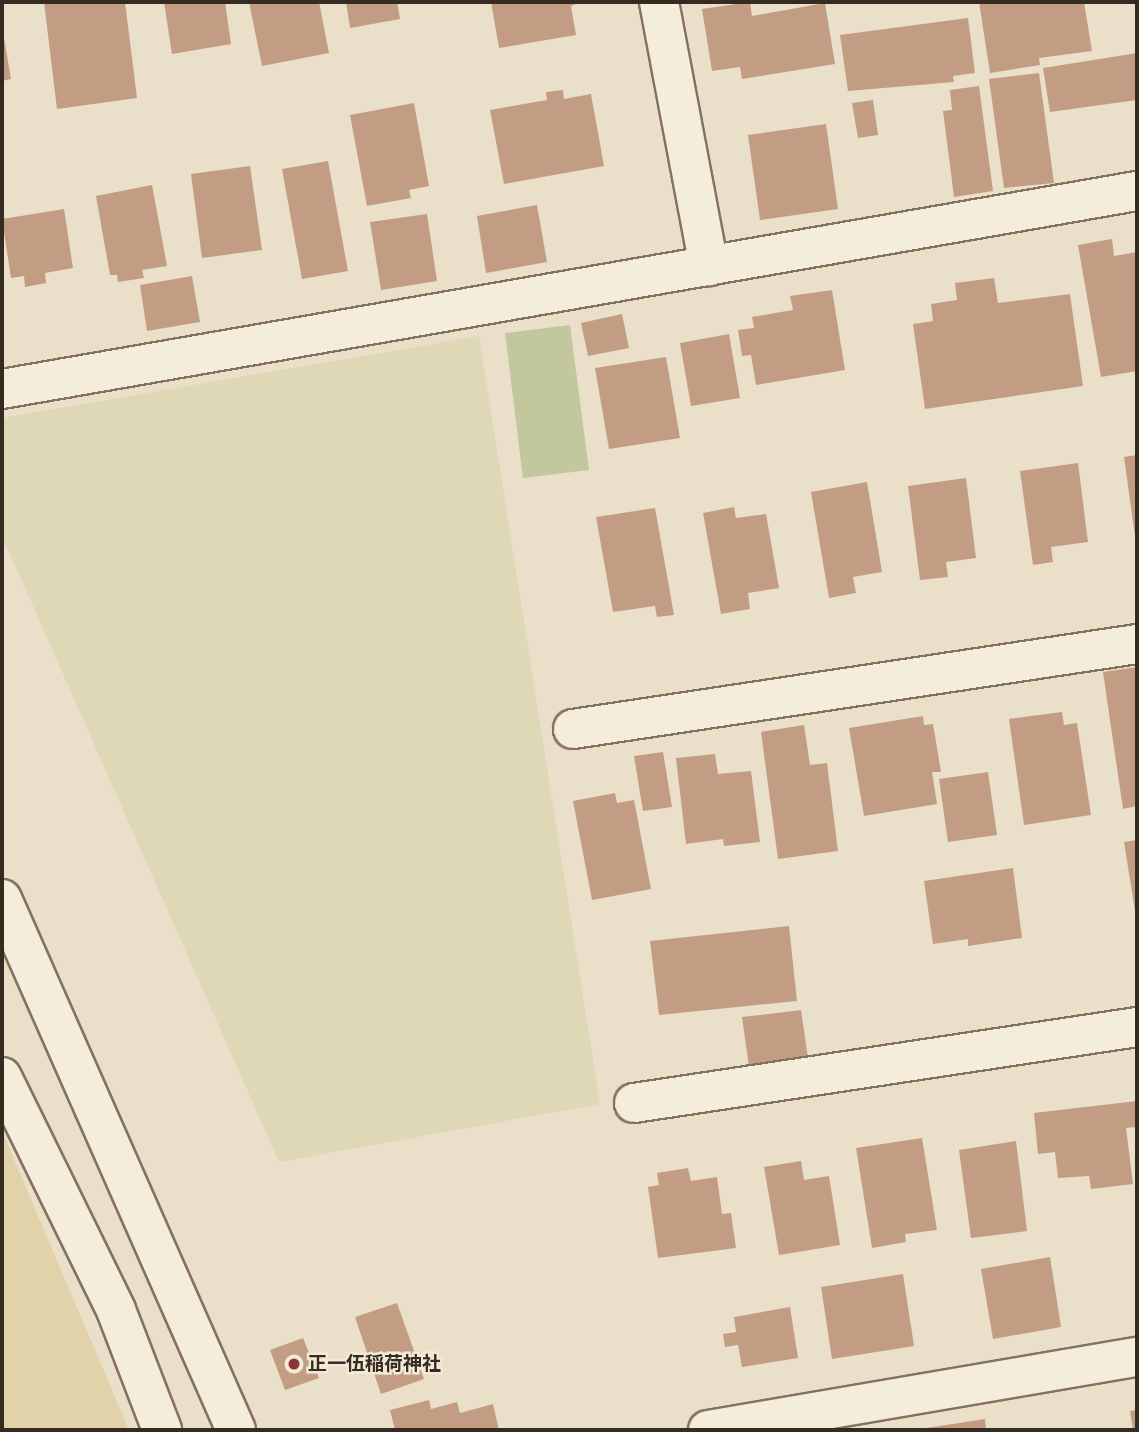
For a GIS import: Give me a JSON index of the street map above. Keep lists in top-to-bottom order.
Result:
{
  "places": ["正一伍稲荷神社"]
}
